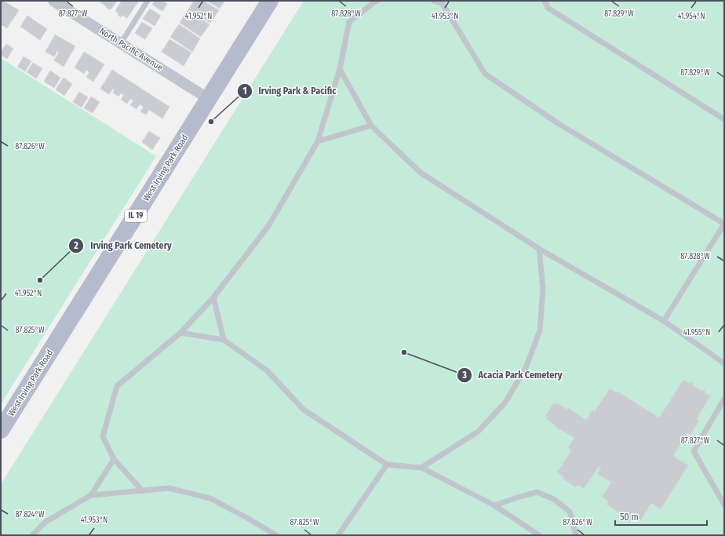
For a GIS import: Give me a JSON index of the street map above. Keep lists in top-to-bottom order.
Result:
{
  "streets": {
    "main road": ["West Irving Park Road", "IL 19"],
    "street": ["North Pacific Avenue"]
  },
  "crossings": [
    ["North Pacific Avenue", "West Irving Park Road"]
  ],
  "places": ["Irving Park & Pacific", "Irving Park Cemetery", "Acacia Park Cemetery"],
  "scale_bar": "50 m",
  "coordinates": [
    "87.827°W",
    "87.828°W",
    "87.829°W",
    "41.952°N",
    "41.953°N",
    "41.954°N",
    "87.826°W",
    "87.825°W",
    "41.955°N",
    "87.824°W"
  ]
}
